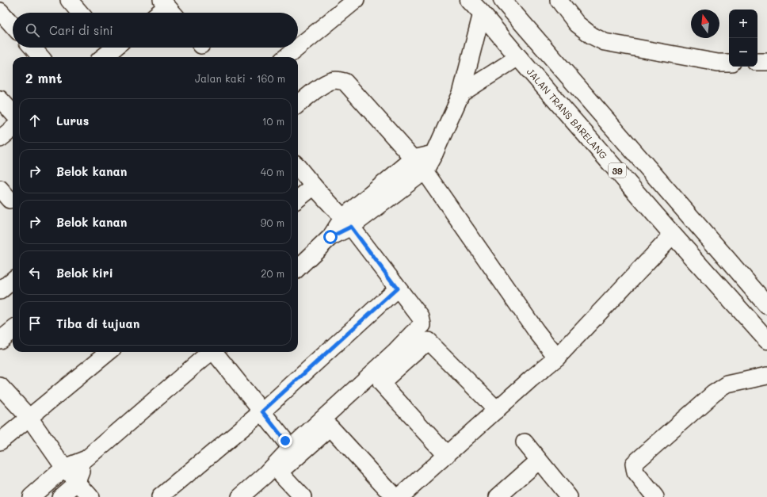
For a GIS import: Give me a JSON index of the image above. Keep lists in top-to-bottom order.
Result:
{
  "streets": {
    "highway": ["JALAN TRANS BARELANG", "39"]
  },
  "north": "top",
  "page": {
    "map_buttons": ["+", "−"],
    "search": "Cari di sini",
    "heading": ["2 mnt", "Jalan kaki · 160 m"],
    "list": [
      ["Lurus", "10 m"],
      ["Belok kanan", "40 m"],
      ["Belok kanan", "90 m"],
      ["Belok kiri", "20 m"],
      "Tiba di tujuan"
    ]
  }
}
